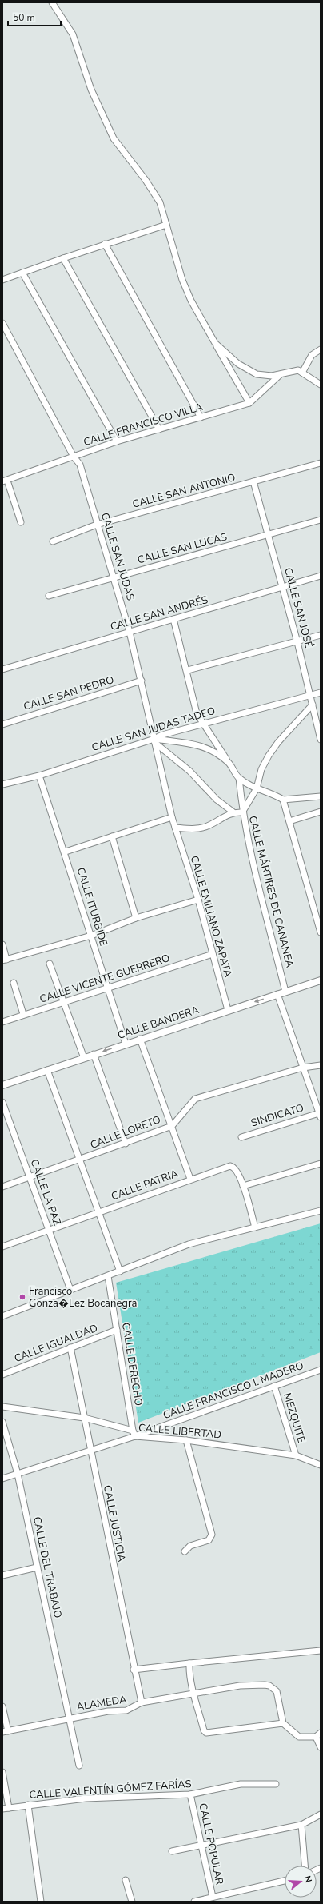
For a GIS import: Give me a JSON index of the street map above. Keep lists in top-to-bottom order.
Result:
{
  "streets": {
    "street": [
      "CALLE FRANCISCO VILLA",
      "CALLE SAN ANTONIO",
      "CALLE SAN LUCAS",
      "CALLE SAN JUDAS",
      "CALLE SAN JOSÉ",
      "CALLE SAN ANDRÉS",
      "CALLE SAN PEDRO",
      "CALLE SAN JUDAS TADEO",
      "CALLE MÁRTIRES DE CANANEA",
      "CALLE ITURBIDE",
      "CALLE EMILIANO ZAPATA",
      "CALLE VICENTE GUERRERO",
      "CALLE BANDERA",
      "SINDICATO",
      "CALLE LORETO",
      "CALLE PATRIA",
      "CALLE LA PAZ",
      "CALLE IGUALDAD",
      "CALLE DERECHO",
      "CALLE FRANCISCO I. MADERO",
      "MEZQUITE",
      "CALLE LIBERTAD",
      "CALLE JUSTICIA",
      "CALLE DEL TRABAJO",
      "ALAMEDA",
      "CALLE VALENTÍN GÓMEZ FARÍAS",
      "CALLE POPULAR"
    ]
  },
  "crossings": [
    ["CALLE FRANCISCO VILLA", "CALLE SAN JUDAS"],
    ["CALLE SAN ANTONIO", "CALLE SAN JUDAS"],
    ["CALLE SAN ANTONIO", "CALLE SAN JOSÉ"],
    ["CALLE SAN LUCAS", "CALLE SAN JUDAS"],
    ["CALLE SAN LUCAS", "CALLE SAN JOSÉ"],
    ["CALLE SAN JUDAS", "CALLE SAN ANDRÉS"],
    ["CALLE SAN JUDAS", "CALLE SAN PEDRO"],
    ["CALLE SAN JUDAS", "CALLE SAN JUDAS TADEO"],
    ["CALLE SAN JUDAS", "CALLE EMILIANO ZAPATA"],
    ["CALLE SAN JOSÉ", "CALLE SAN ANDRÉS"],
    ["CALLE SAN JOSÉ", "CALLE SAN JUDAS TADEO"],
    ["CALLE SAN JOSÉ", "CALLE MÁRTIRES DE CANANEA"],
    ["CALLE SAN JUDAS TADEO", "CALLE ITURBIDE"],
    ["CALLE MÁRTIRES DE CANANEA", "CALLE BANDERA"],
    ["CALLE ITURBIDE", "CALLE VICENTE GUERRERO"],
    ["CALLE ITURBIDE", "CALLE BANDERA"],
    ["CALLE EMILIANO ZAPATA", "CALLE VICENTE GUERRERO"],
    ["CALLE EMILIANO ZAPATA", "CALLE BANDERA"],
    ["CALLE LORETO", "CALLE LA PAZ"],
    ["CALLE PATRIA", "CALLE LA PAZ"],
    ["CALLE IGUALDAD", "CALLE DERECHO"],
    ["CALLE IGUALDAD", "CALLE JUSTICIA"],
    ["CALLE DERECHO", "CALLE FRANCISCO I. MADERO"],
    ["CALLE DERECHO", "CALLE LIBERTAD"],
    ["CALLE FRANCISCO I. MADERO", "MEZQUITE"],
    ["CALLE FRANCISCO I. MADERO", "CALLE LIBERTAD"],
    ["MEZQUITE", "CALLE LIBERTAD"],
    ["CALLE LIBERTAD", "CALLE JUSTICIA"],
    ["CALLE LIBERTAD", "CALLE DEL TRABAJO"],
    ["CALLE JUSTICIA", "ALAMEDA"],
    ["CALLE DEL TRABAJO", "ALAMEDA"],
    ["CALLE VALENTÍN GÓMEZ FARÍAS", "CALLE POPULAR"]
  ],
  "places": ["Francisco Gonza�Lez Bocanegra"],
  "scale_bar": "50 m",
  "north": "right"
}
